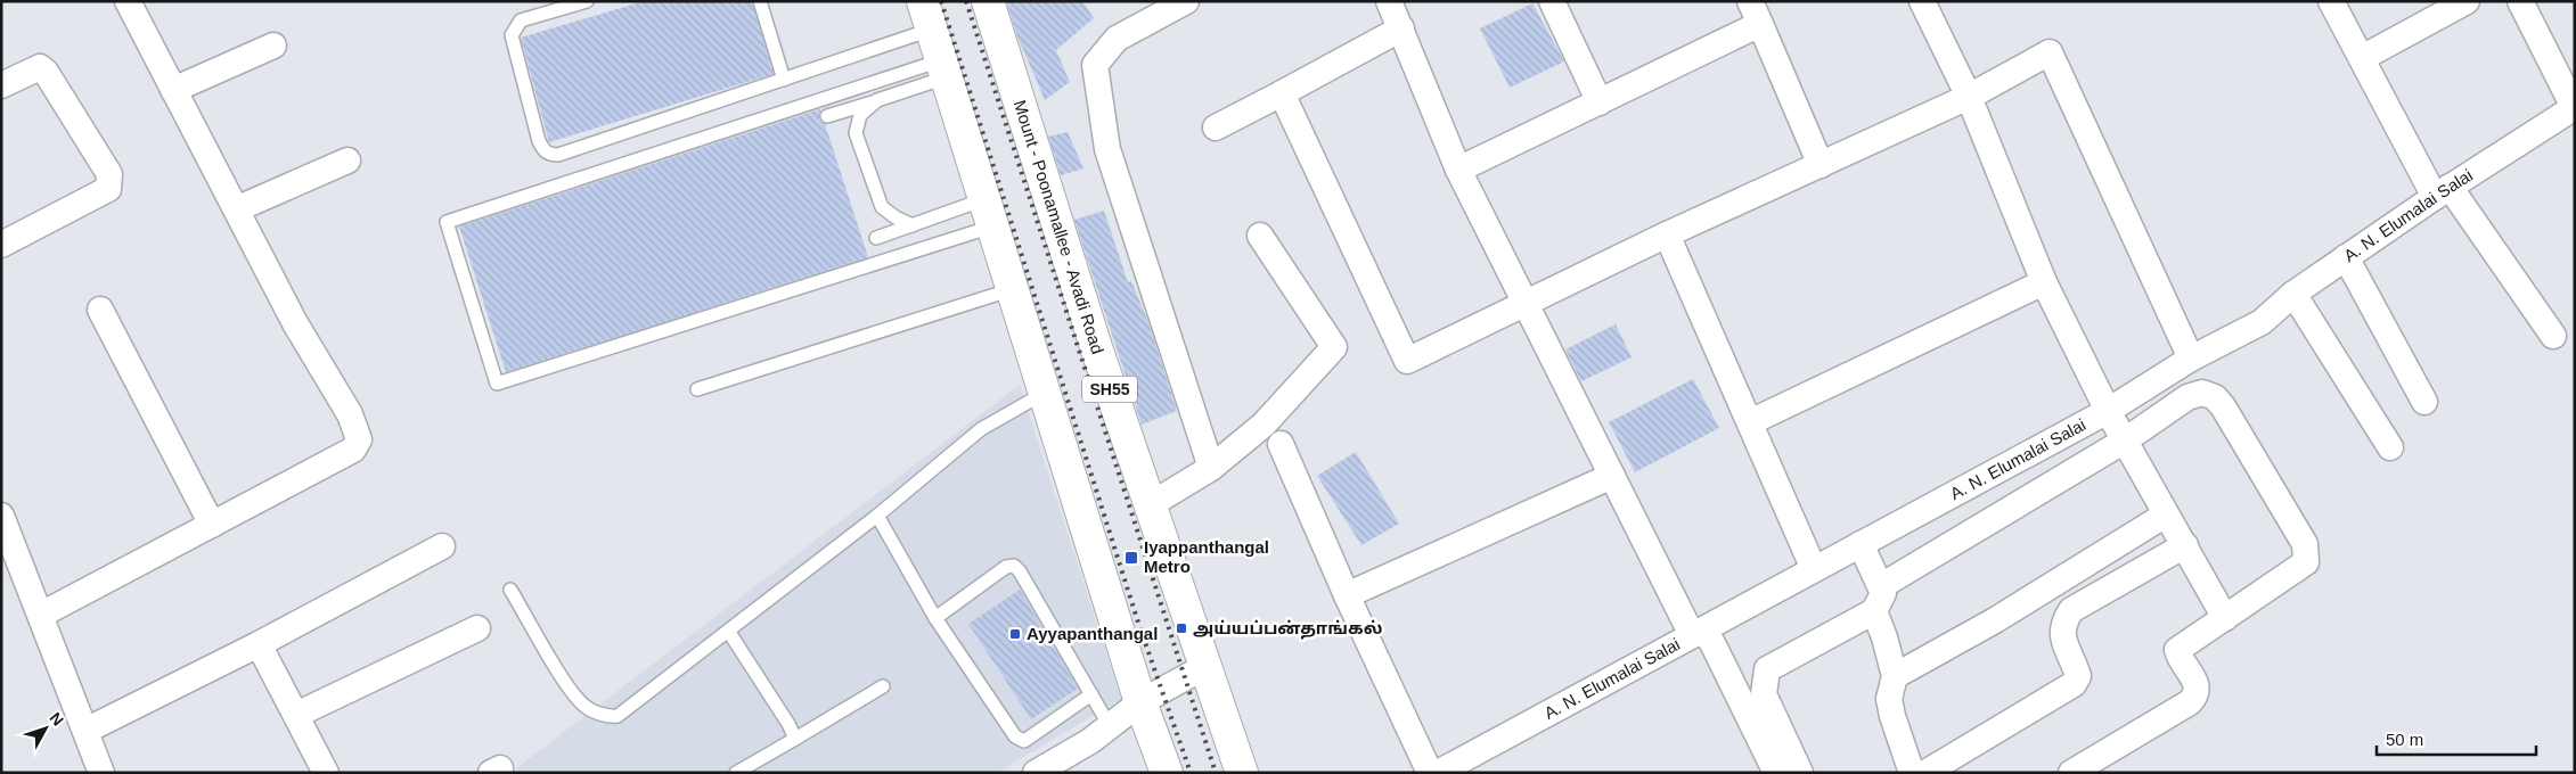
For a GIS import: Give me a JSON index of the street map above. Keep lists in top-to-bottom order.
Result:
{
  "streets": {
    "main road": ["Mount - Poonamallee - Avadi Road", "SH55"],
    "street": ["A. N. Elumalai Salai"]
  },
  "places": {
    "transit": ["Iyappanthangal Metro", "அய்யப்பன்தாங்கல்", "Ayyapanthangal"]
  },
  "scale_bar": "50 m",
  "north": "top right"
}
